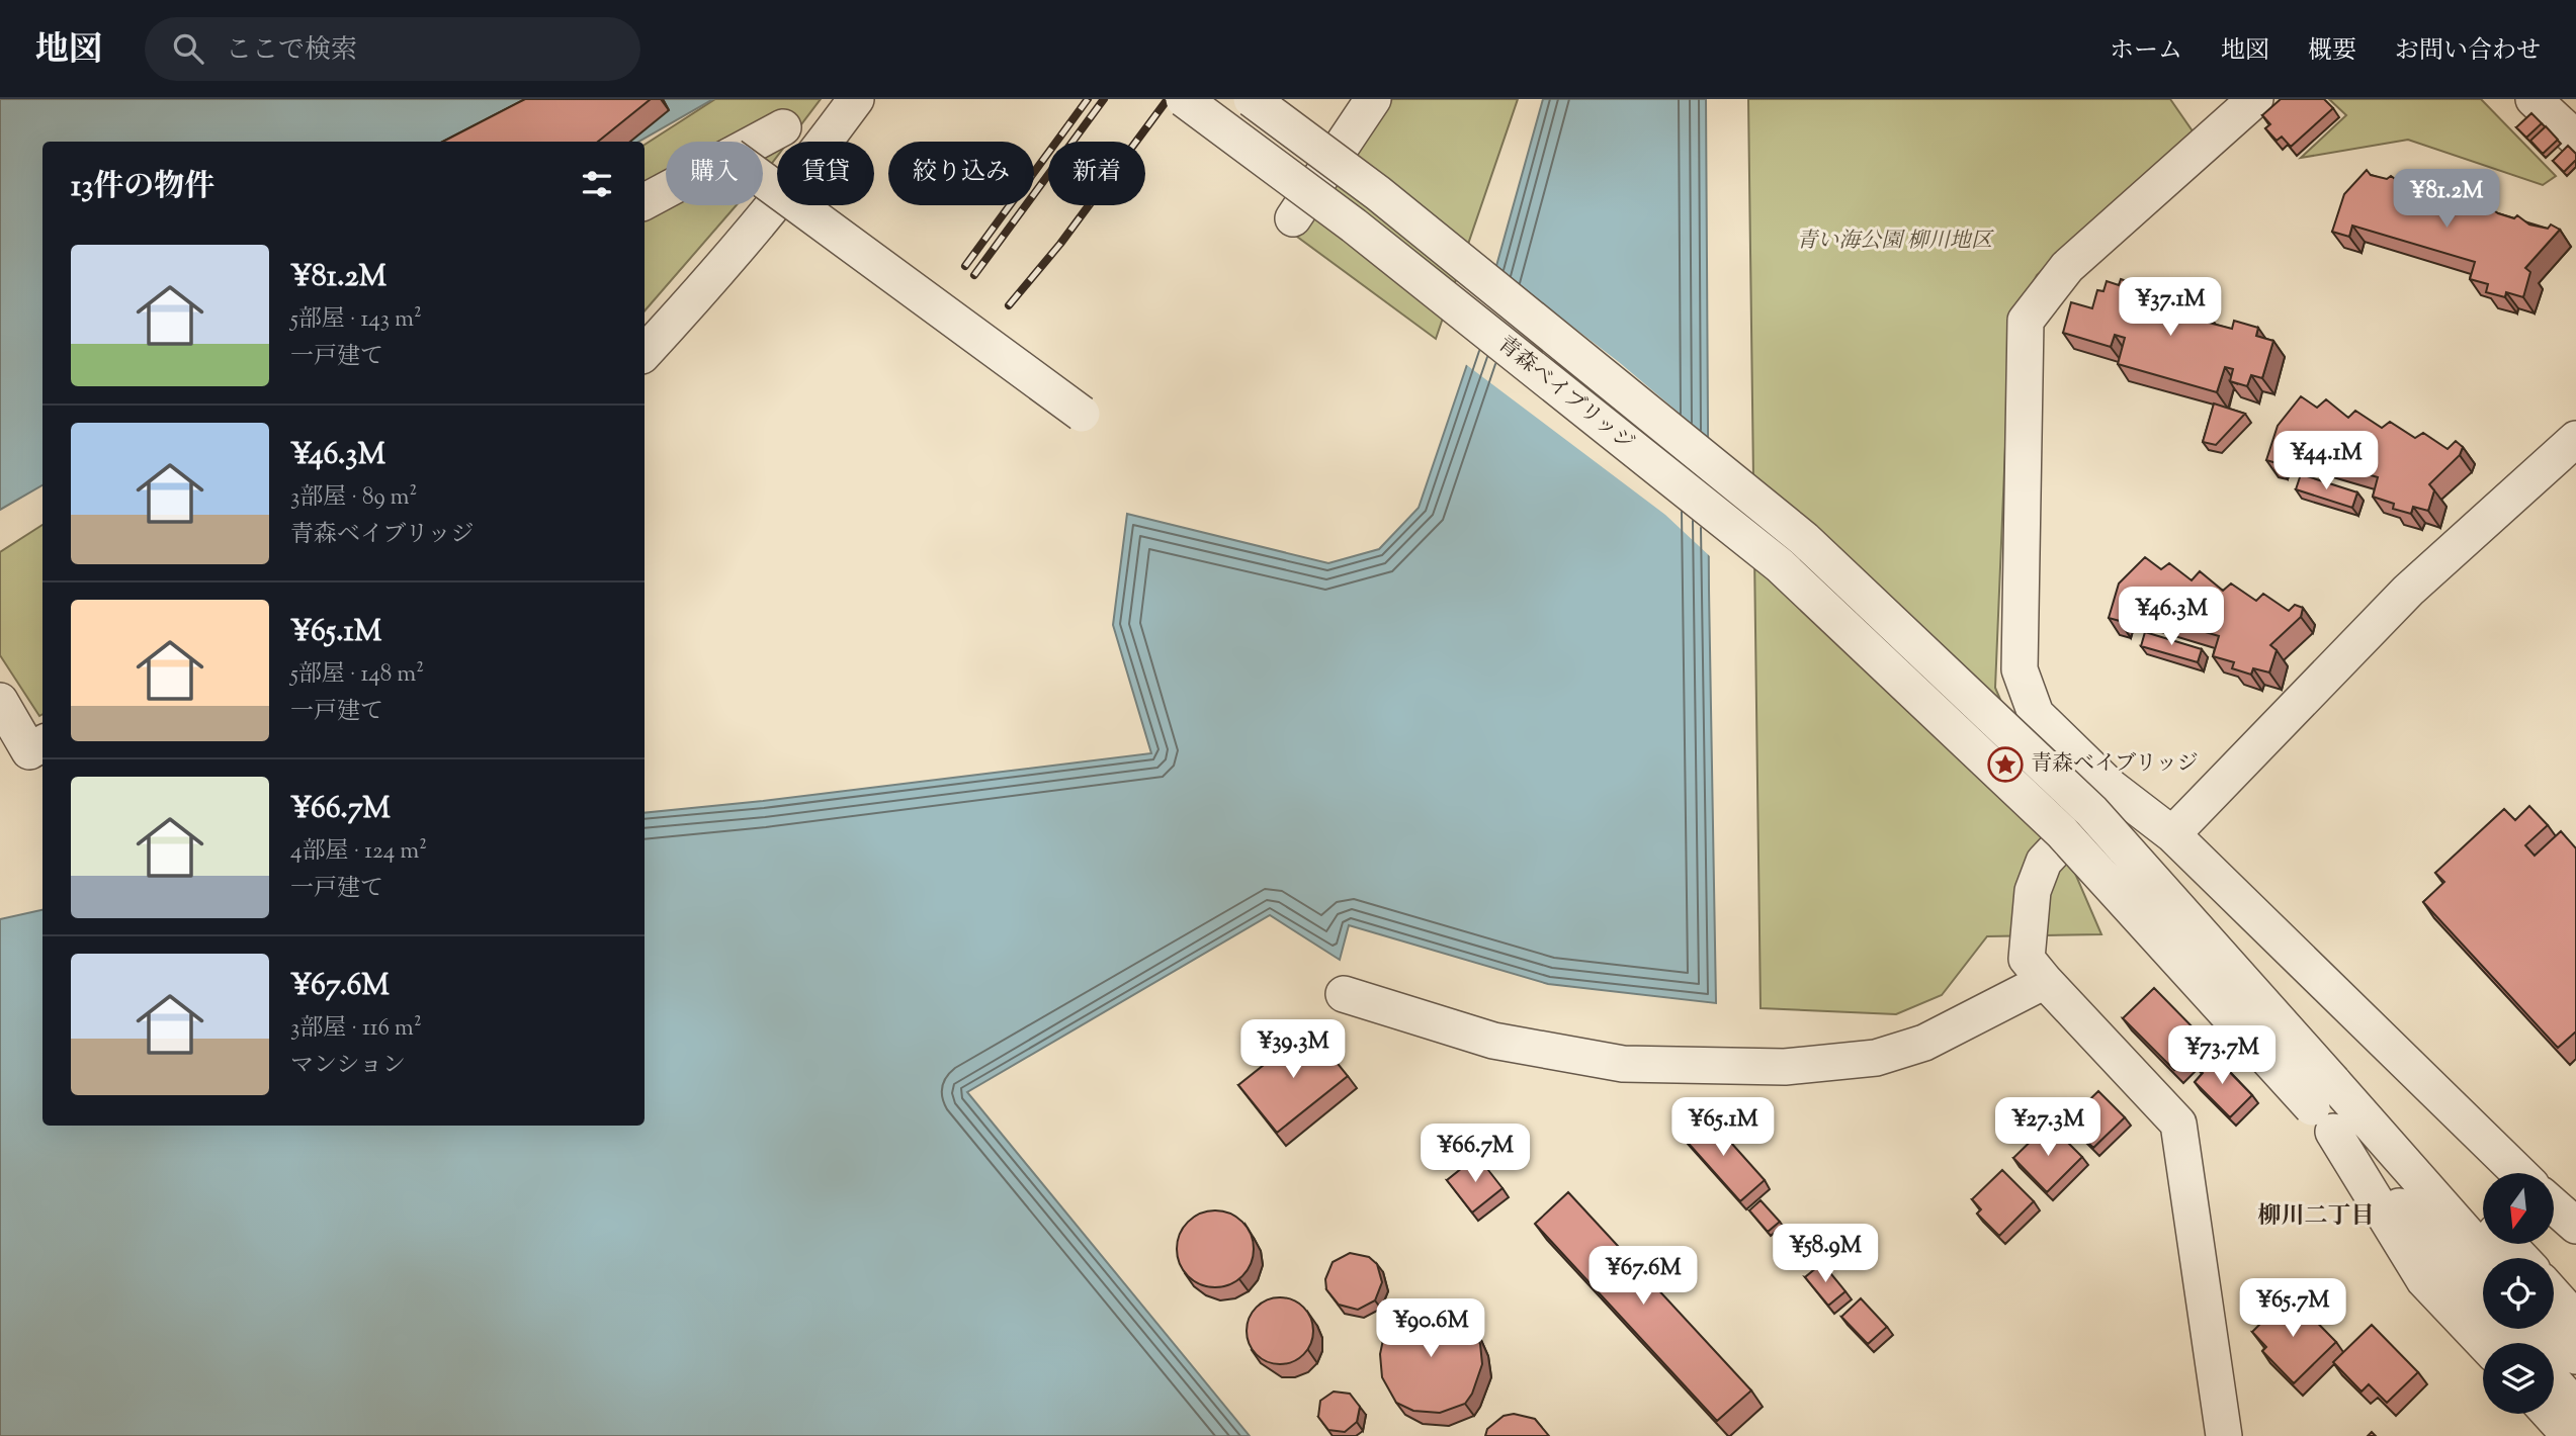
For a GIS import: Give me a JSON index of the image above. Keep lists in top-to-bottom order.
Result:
{
  "streets": {
    "street": ["青森ベイブリッジ"]
  },
  "districts": ["柳川二丁目"],
  "parks": ["青い海公園 柳川地区"],
  "places": {
    "place": ["青森ベイブリッジ"]
  },
  "north": "bottom",
  "page": {
    "header": "地図",
    "search": "ここで検索",
    "nav": [
      "ホーム",
      "地図",
      "概要",
      "お問い合わせ"
    ],
    "chip": [
      "購入",
      "賃貸",
      "絞り込み",
      "新着"
    ],
    "heading": "13件の物件",
    "price": [
      "¥81.2M",
      "¥37.1M",
      "¥44.1M",
      "¥46.3M",
      "¥39.3M",
      "¥73.7M",
      "¥65.1M",
      "¥27.3M",
      "¥66.7M",
      "¥58.9M",
      "¥67.6M",
      "¥65.7M",
      "¥90.6M"
    ],
    "list": [
      {
        "name": "¥81.2M",
        "note": "5部屋 · 143 m² · 一戸建て"
      },
      {
        "name": "¥46.3M",
        "note": "3部屋 · 89 m² · 青森ベイブリッジ"
      },
      {
        "name": "¥65.1M",
        "note": "5部屋 · 148 m² · 一戸建て"
      },
      {
        "name": "¥66.7M",
        "note": "4部屋 · 124 m² · 一戸建て"
      },
      {
        "name": "¥67.6M",
        "note": "3部屋 · 116 m² · マンション"
      }
    ]
  }
}
